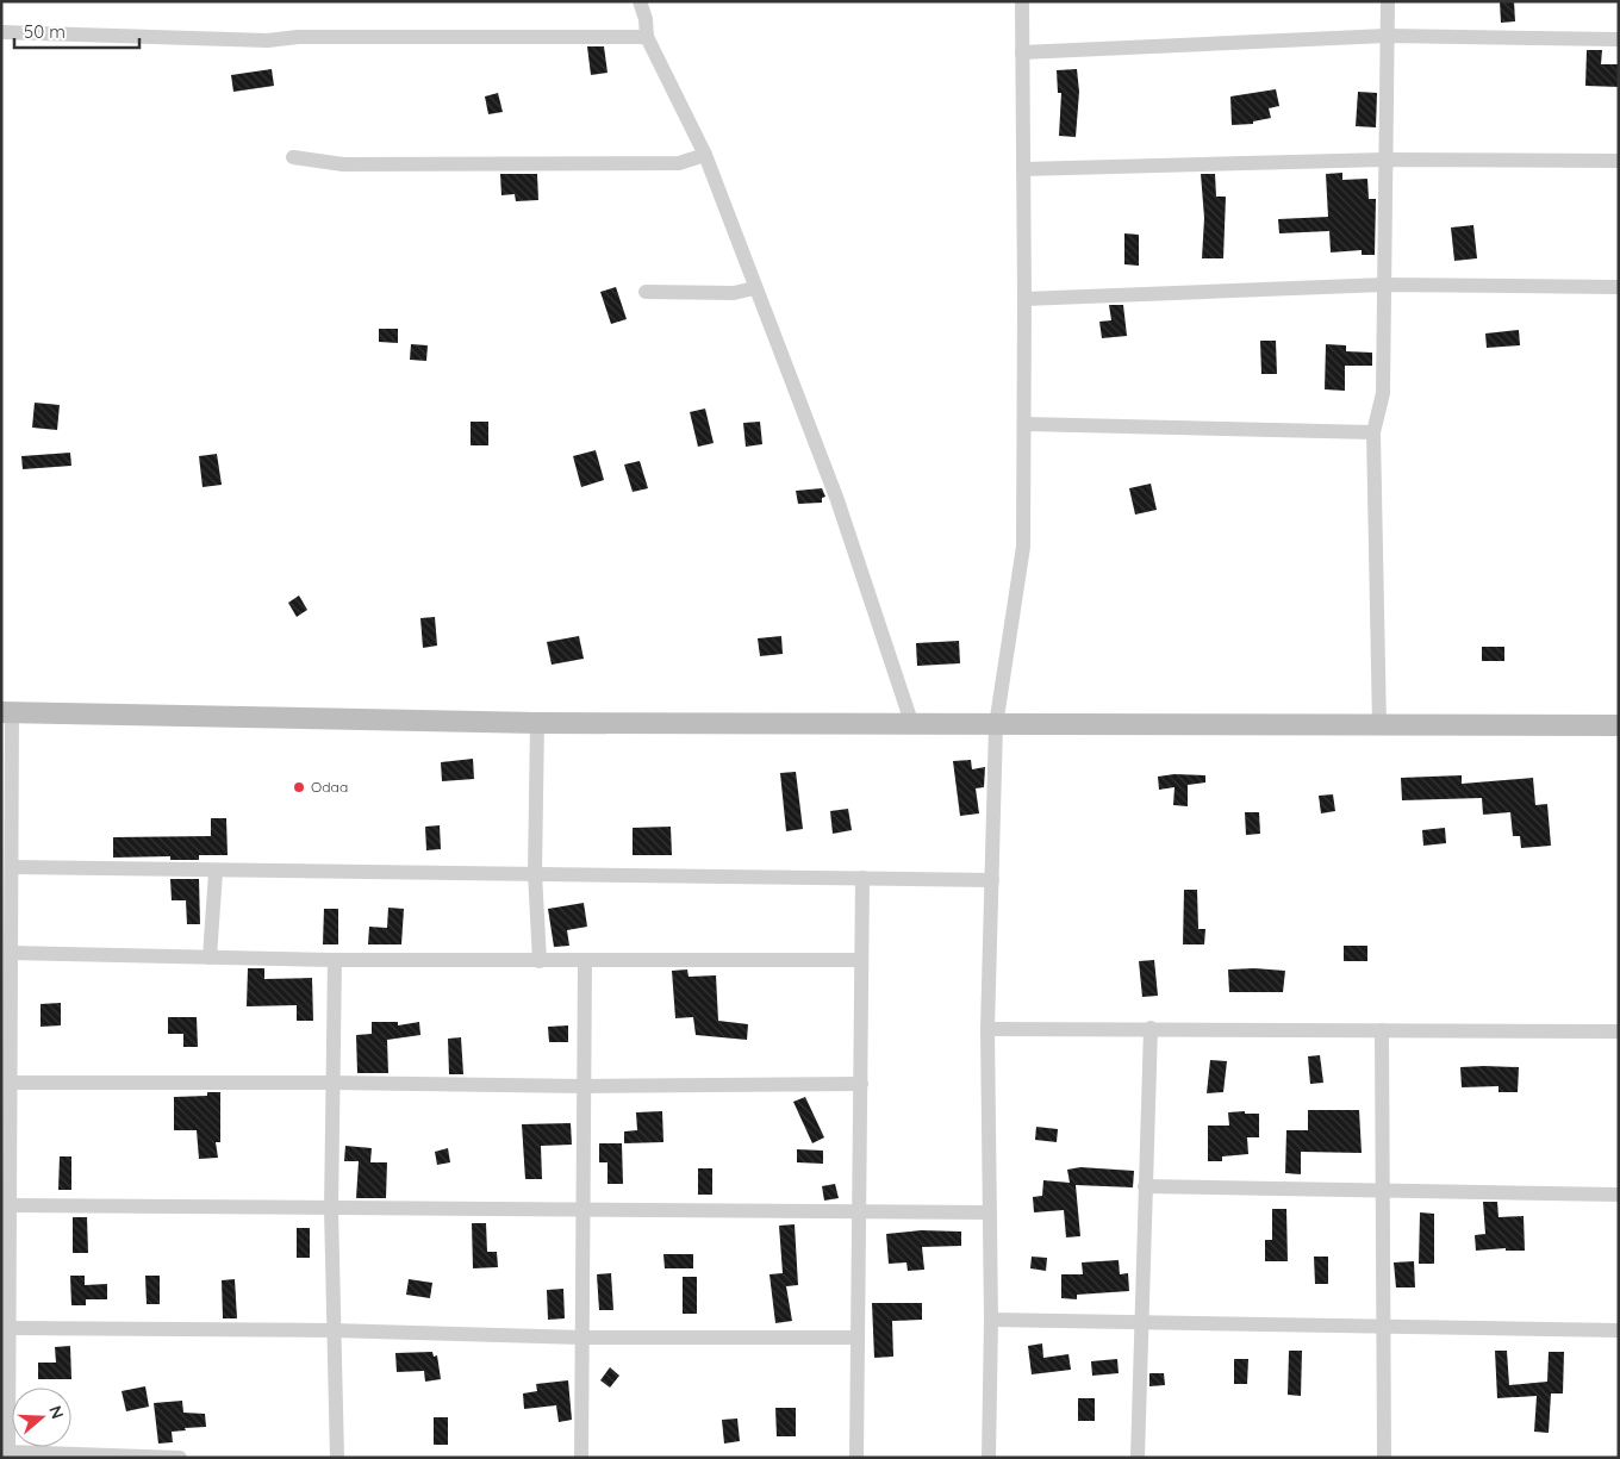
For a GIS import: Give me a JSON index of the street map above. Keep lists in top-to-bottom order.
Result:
{
  "places": ["Odaa"],
  "scale_bar": "50 m",
  "north": "right"
}
